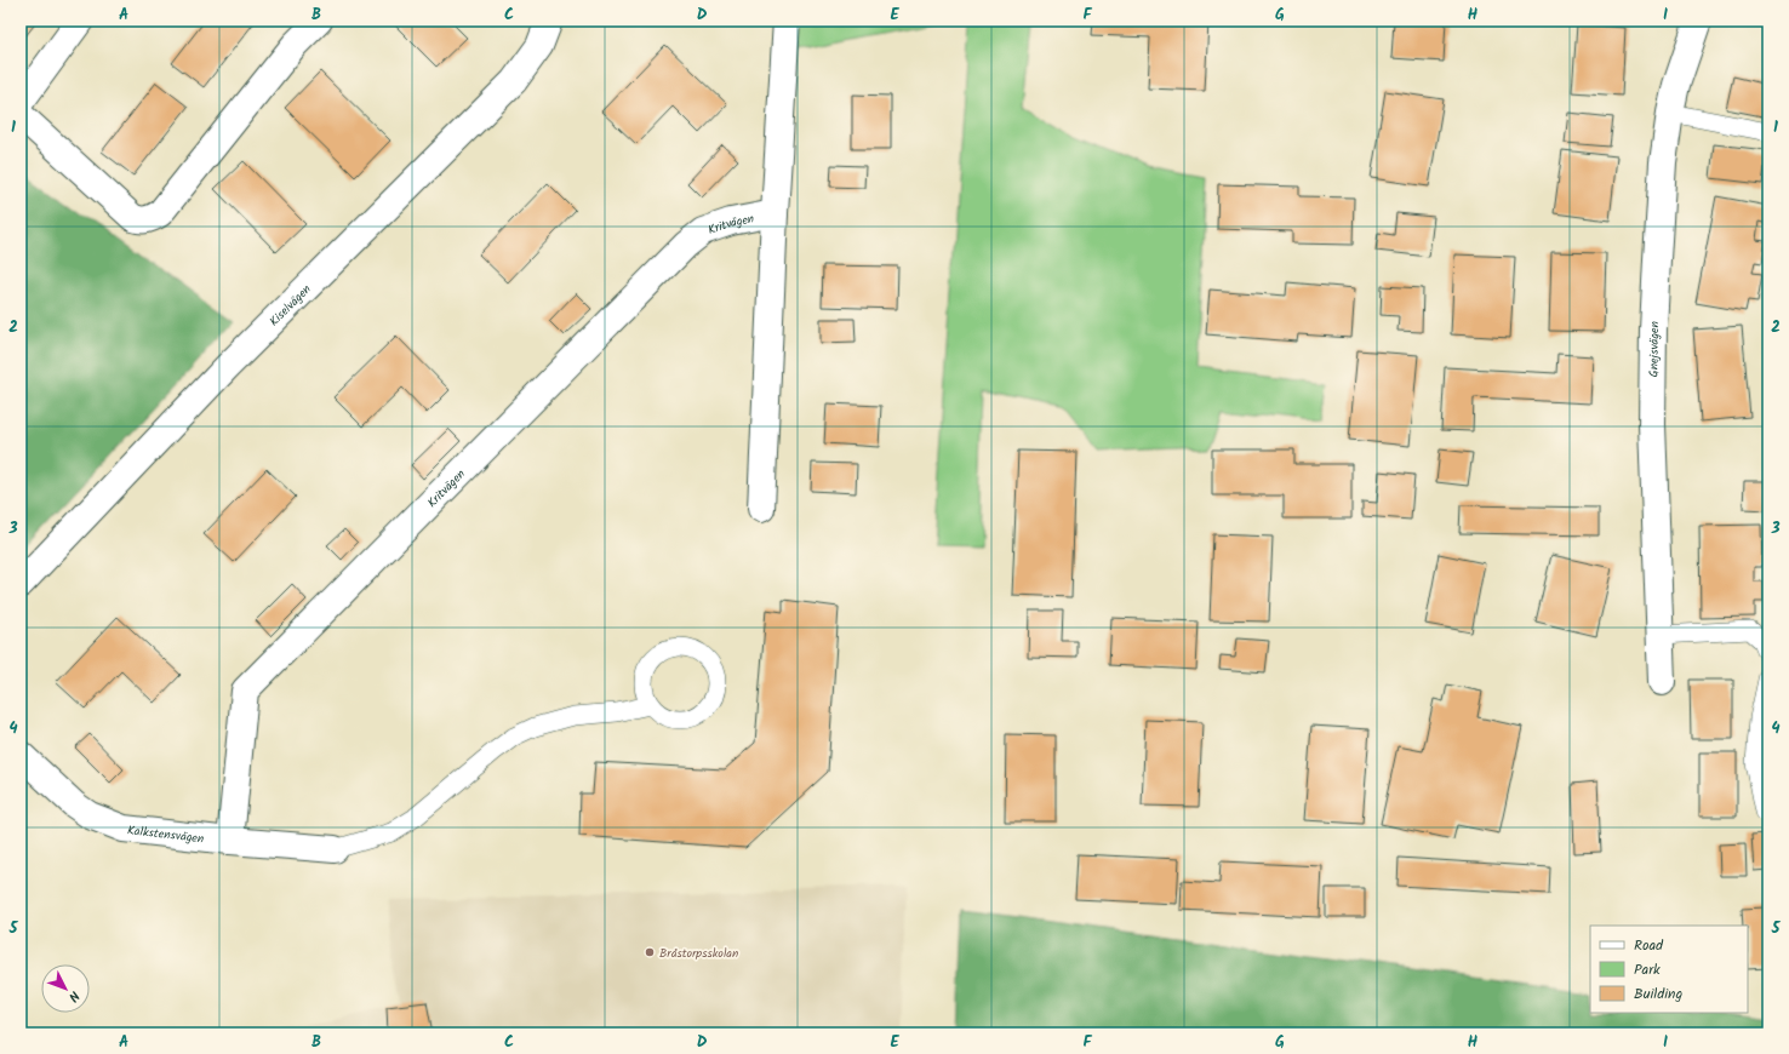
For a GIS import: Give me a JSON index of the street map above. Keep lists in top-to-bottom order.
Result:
{
  "streets": {
    "street": [
      "Kritvägen",
      "Kiselvägen",
      "Gnejsvägen",
      "Kalkstensvägen"
    ]
  },
  "crossings": [
    ["Kritvägen", "Kalkstensvägen"]
  ],
  "places": ["Bråstorpsskolan"],
  "legend": ["Road", "Park", "Building"],
  "north": "bottom right",
  "grid": {
    "columns": [
      "A",
      "B",
      "C",
      "D",
      "E",
      "F",
      "G",
      "H",
      "I"
    ],
    "rows": [
      "1",
      "2",
      "3",
      "4",
      "5"
    ]
  }
}
